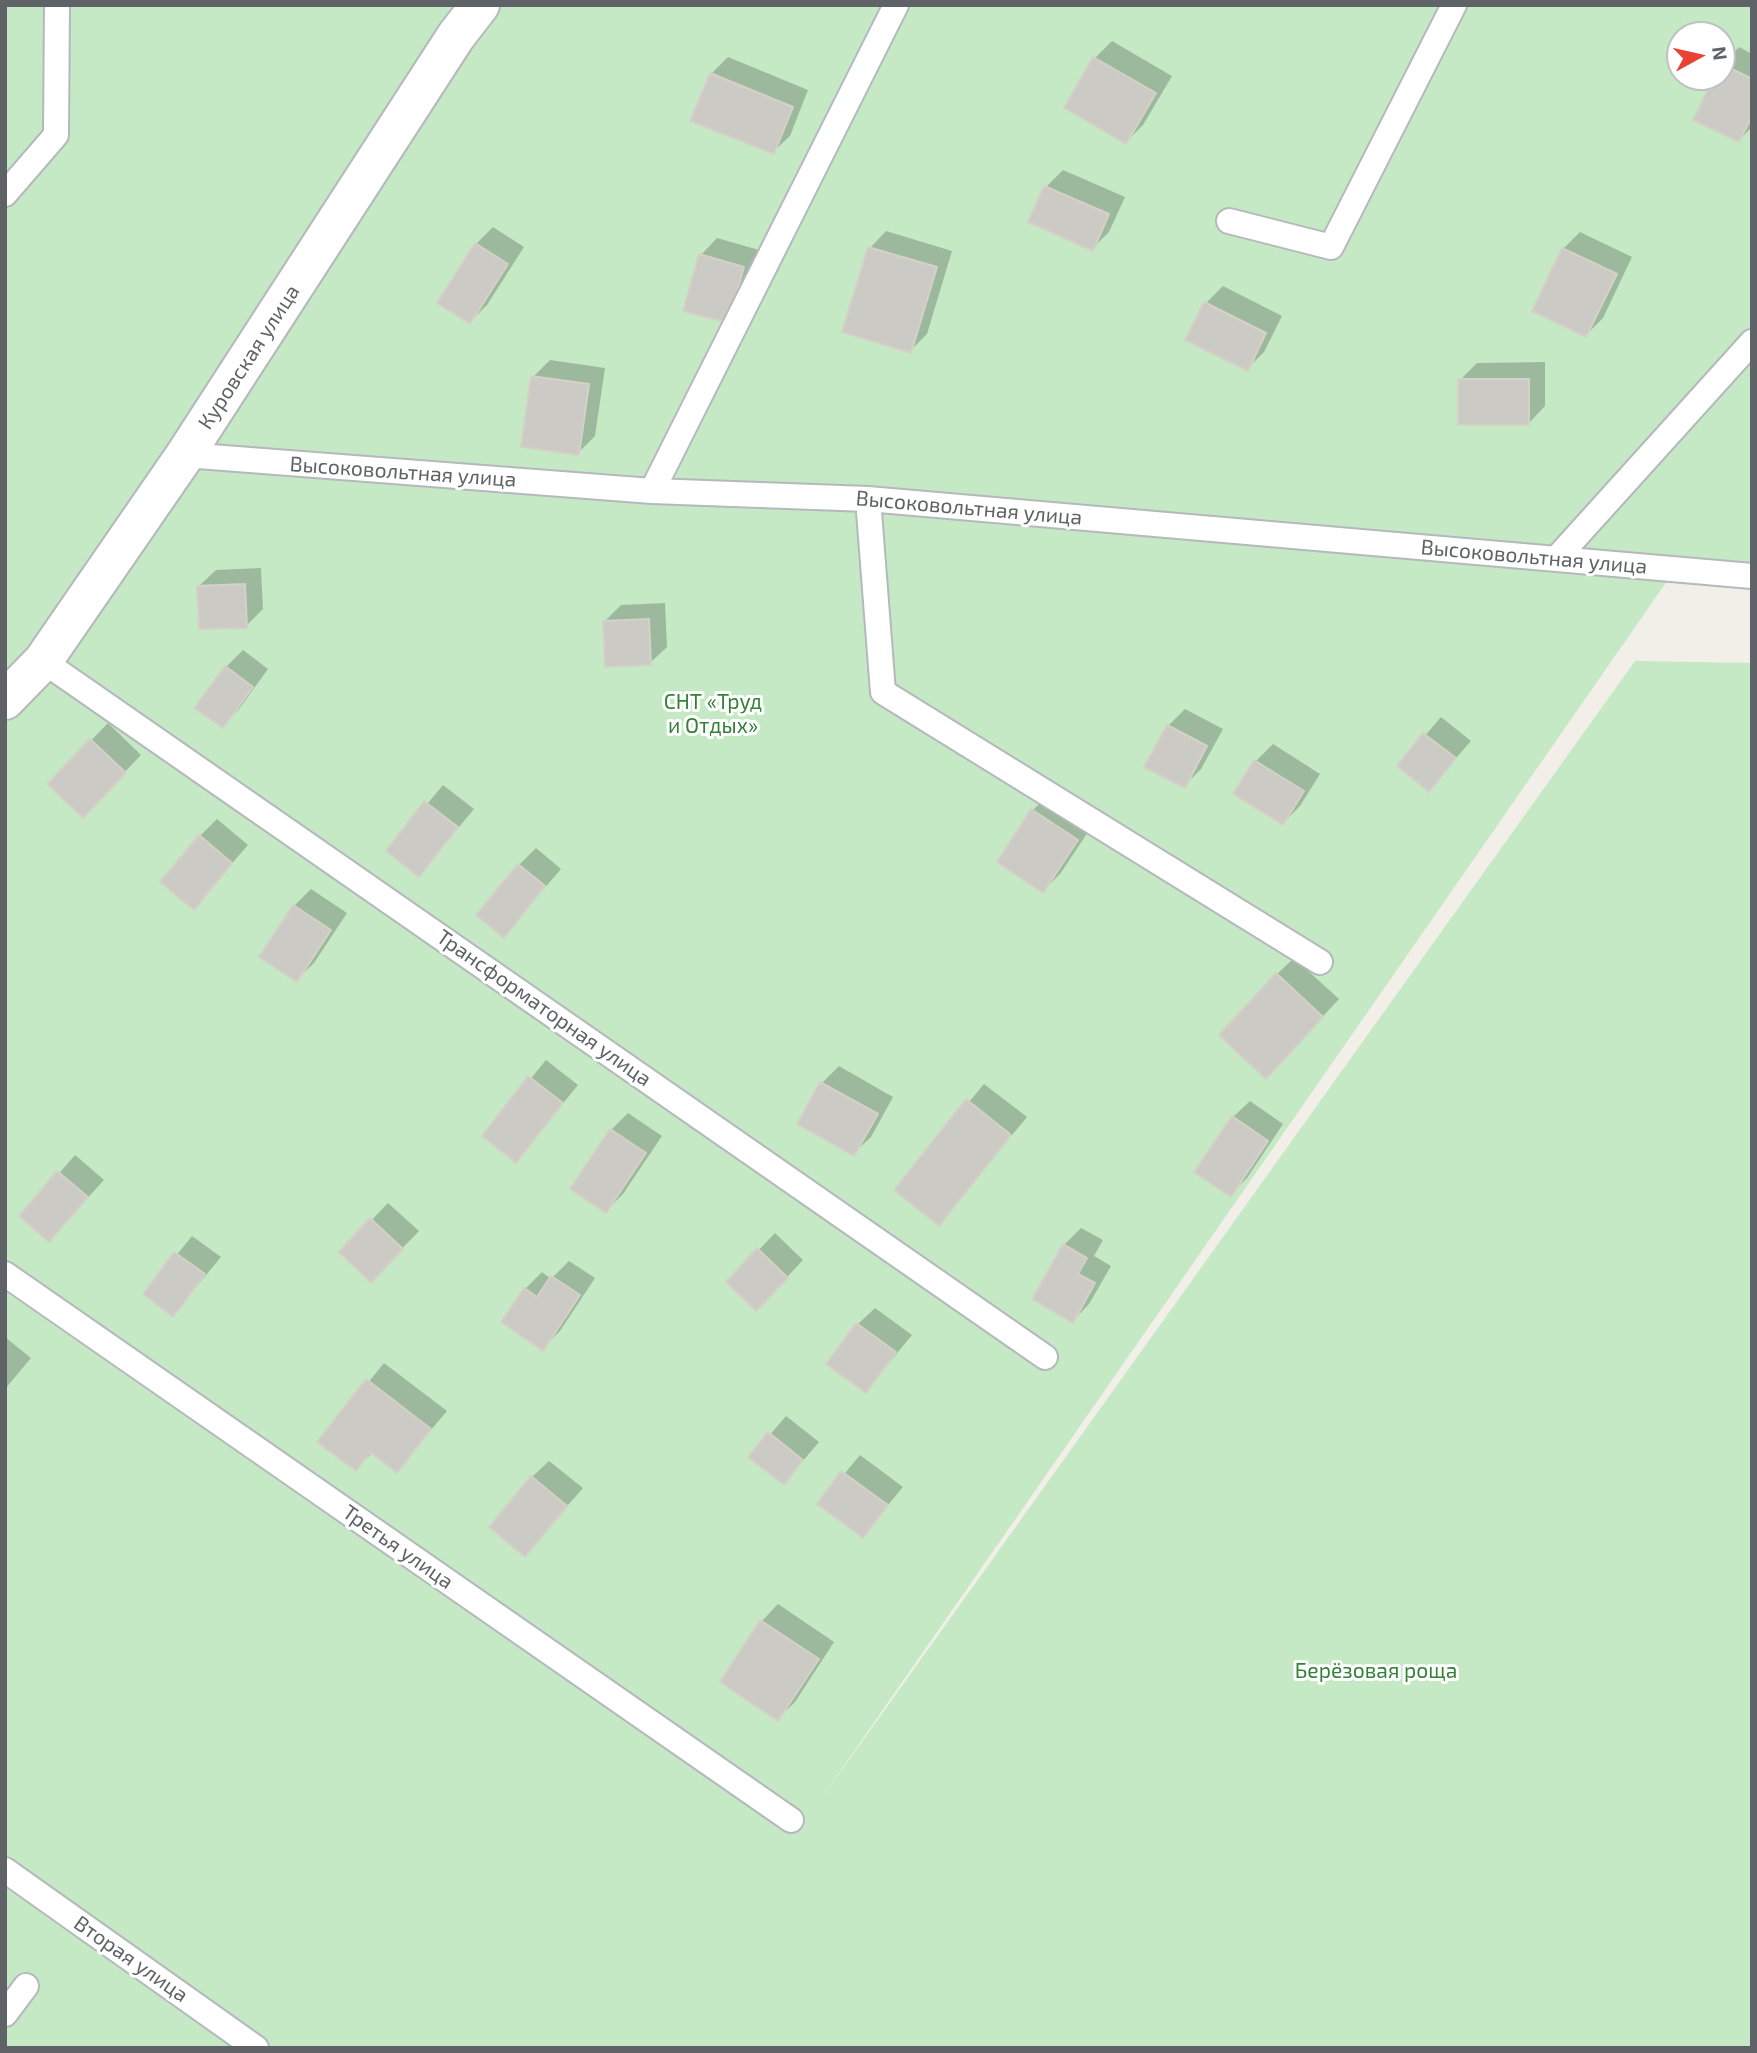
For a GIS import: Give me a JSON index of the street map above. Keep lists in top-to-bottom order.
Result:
{
  "streets": {
    "street": ["Куровская улица"],
    "lane": [
      "Высоковольтная улица",
      "Трансформаторная улица",
      "Третья улица",
      "Вторая улица"
    ]
  },
  "crossings": [
    ["Куровская улица", "Высоковольтная улица"],
    ["Куровская улица", "Трансформаторная улица"]
  ],
  "parks": ["СНТ «Труд и Отдых»", "Берёзовая роща"],
  "north": "right"
}
